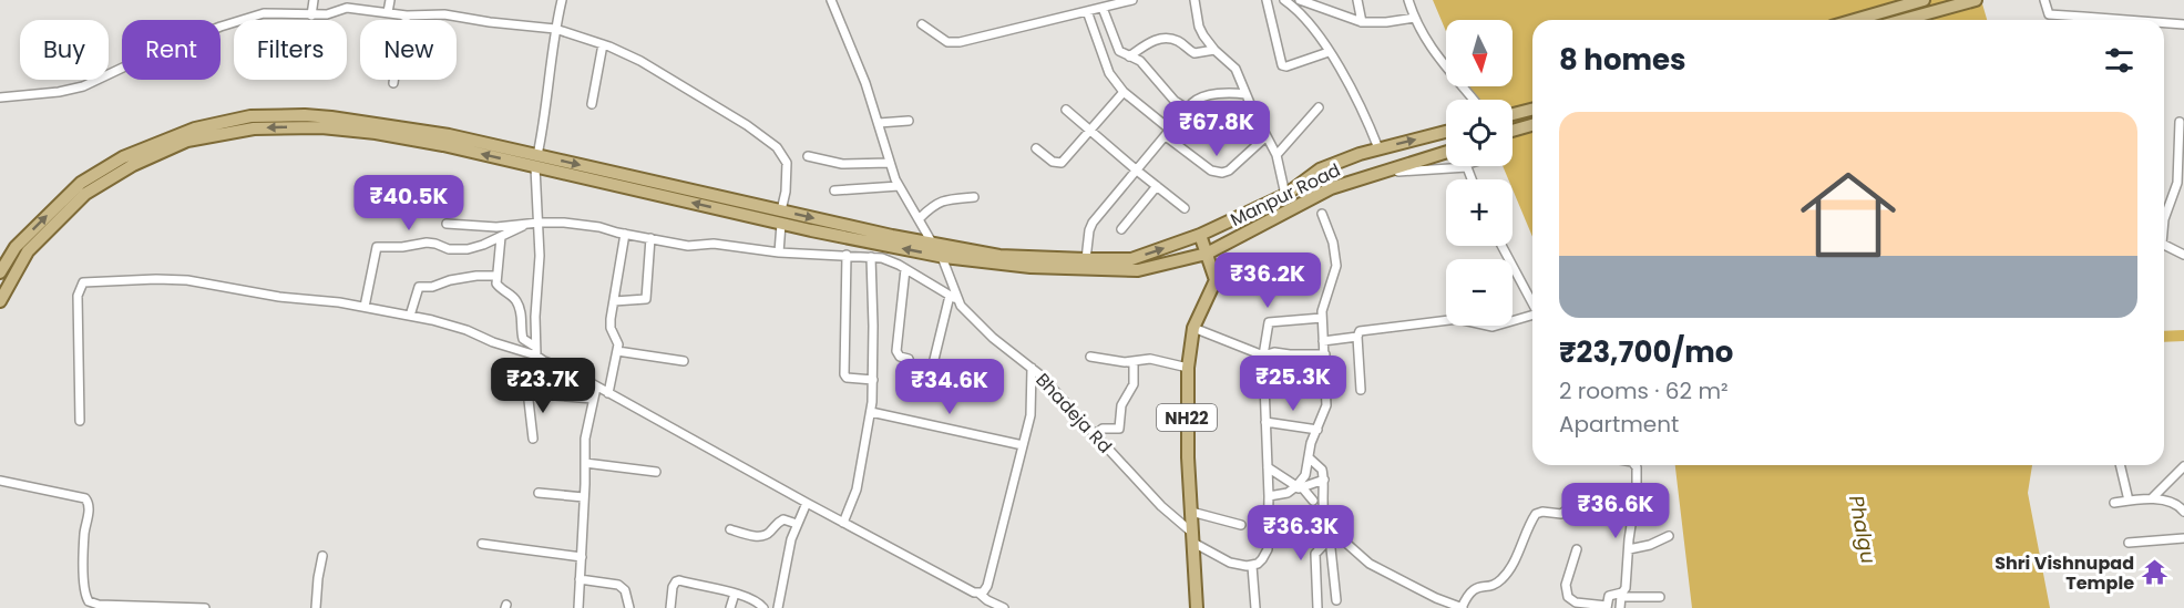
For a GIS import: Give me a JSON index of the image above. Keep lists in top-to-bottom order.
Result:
{
  "streets": {
    "main road": ["Manpur Road", "NH22"],
    "street": ["Bhadeja Rd"]
  },
  "crossings": [
    ["Manpur Road", "Bhadeja Rd"],
    ["Manpur Road", "NH22"],
    ["Bhadeja Rd", "NH22"]
  ],
  "water": ["Phalgu"],
  "places": {
    "temple": ["Shri Vishnupad Temple"]
  },
  "north": "bottom",
  "page": {
    "map_buttons": ["+", "−"],
    "chip": [
      "Buy",
      "Rent",
      "Filters",
      "New"
    ],
    "heading": "8 homes",
    "list": [
      {
        "name": "₹23,700/mo",
        "note": "2 rooms · 62 m² · Apartment"
      }
    ],
    "price": [
      "₹67.8K",
      "₹40.5K",
      "₹36.2K",
      "₹25.3K",
      "₹23.7K",
      "₹34.6K",
      "₹36.6K",
      "₹36.3K"
    ]
  }
}
